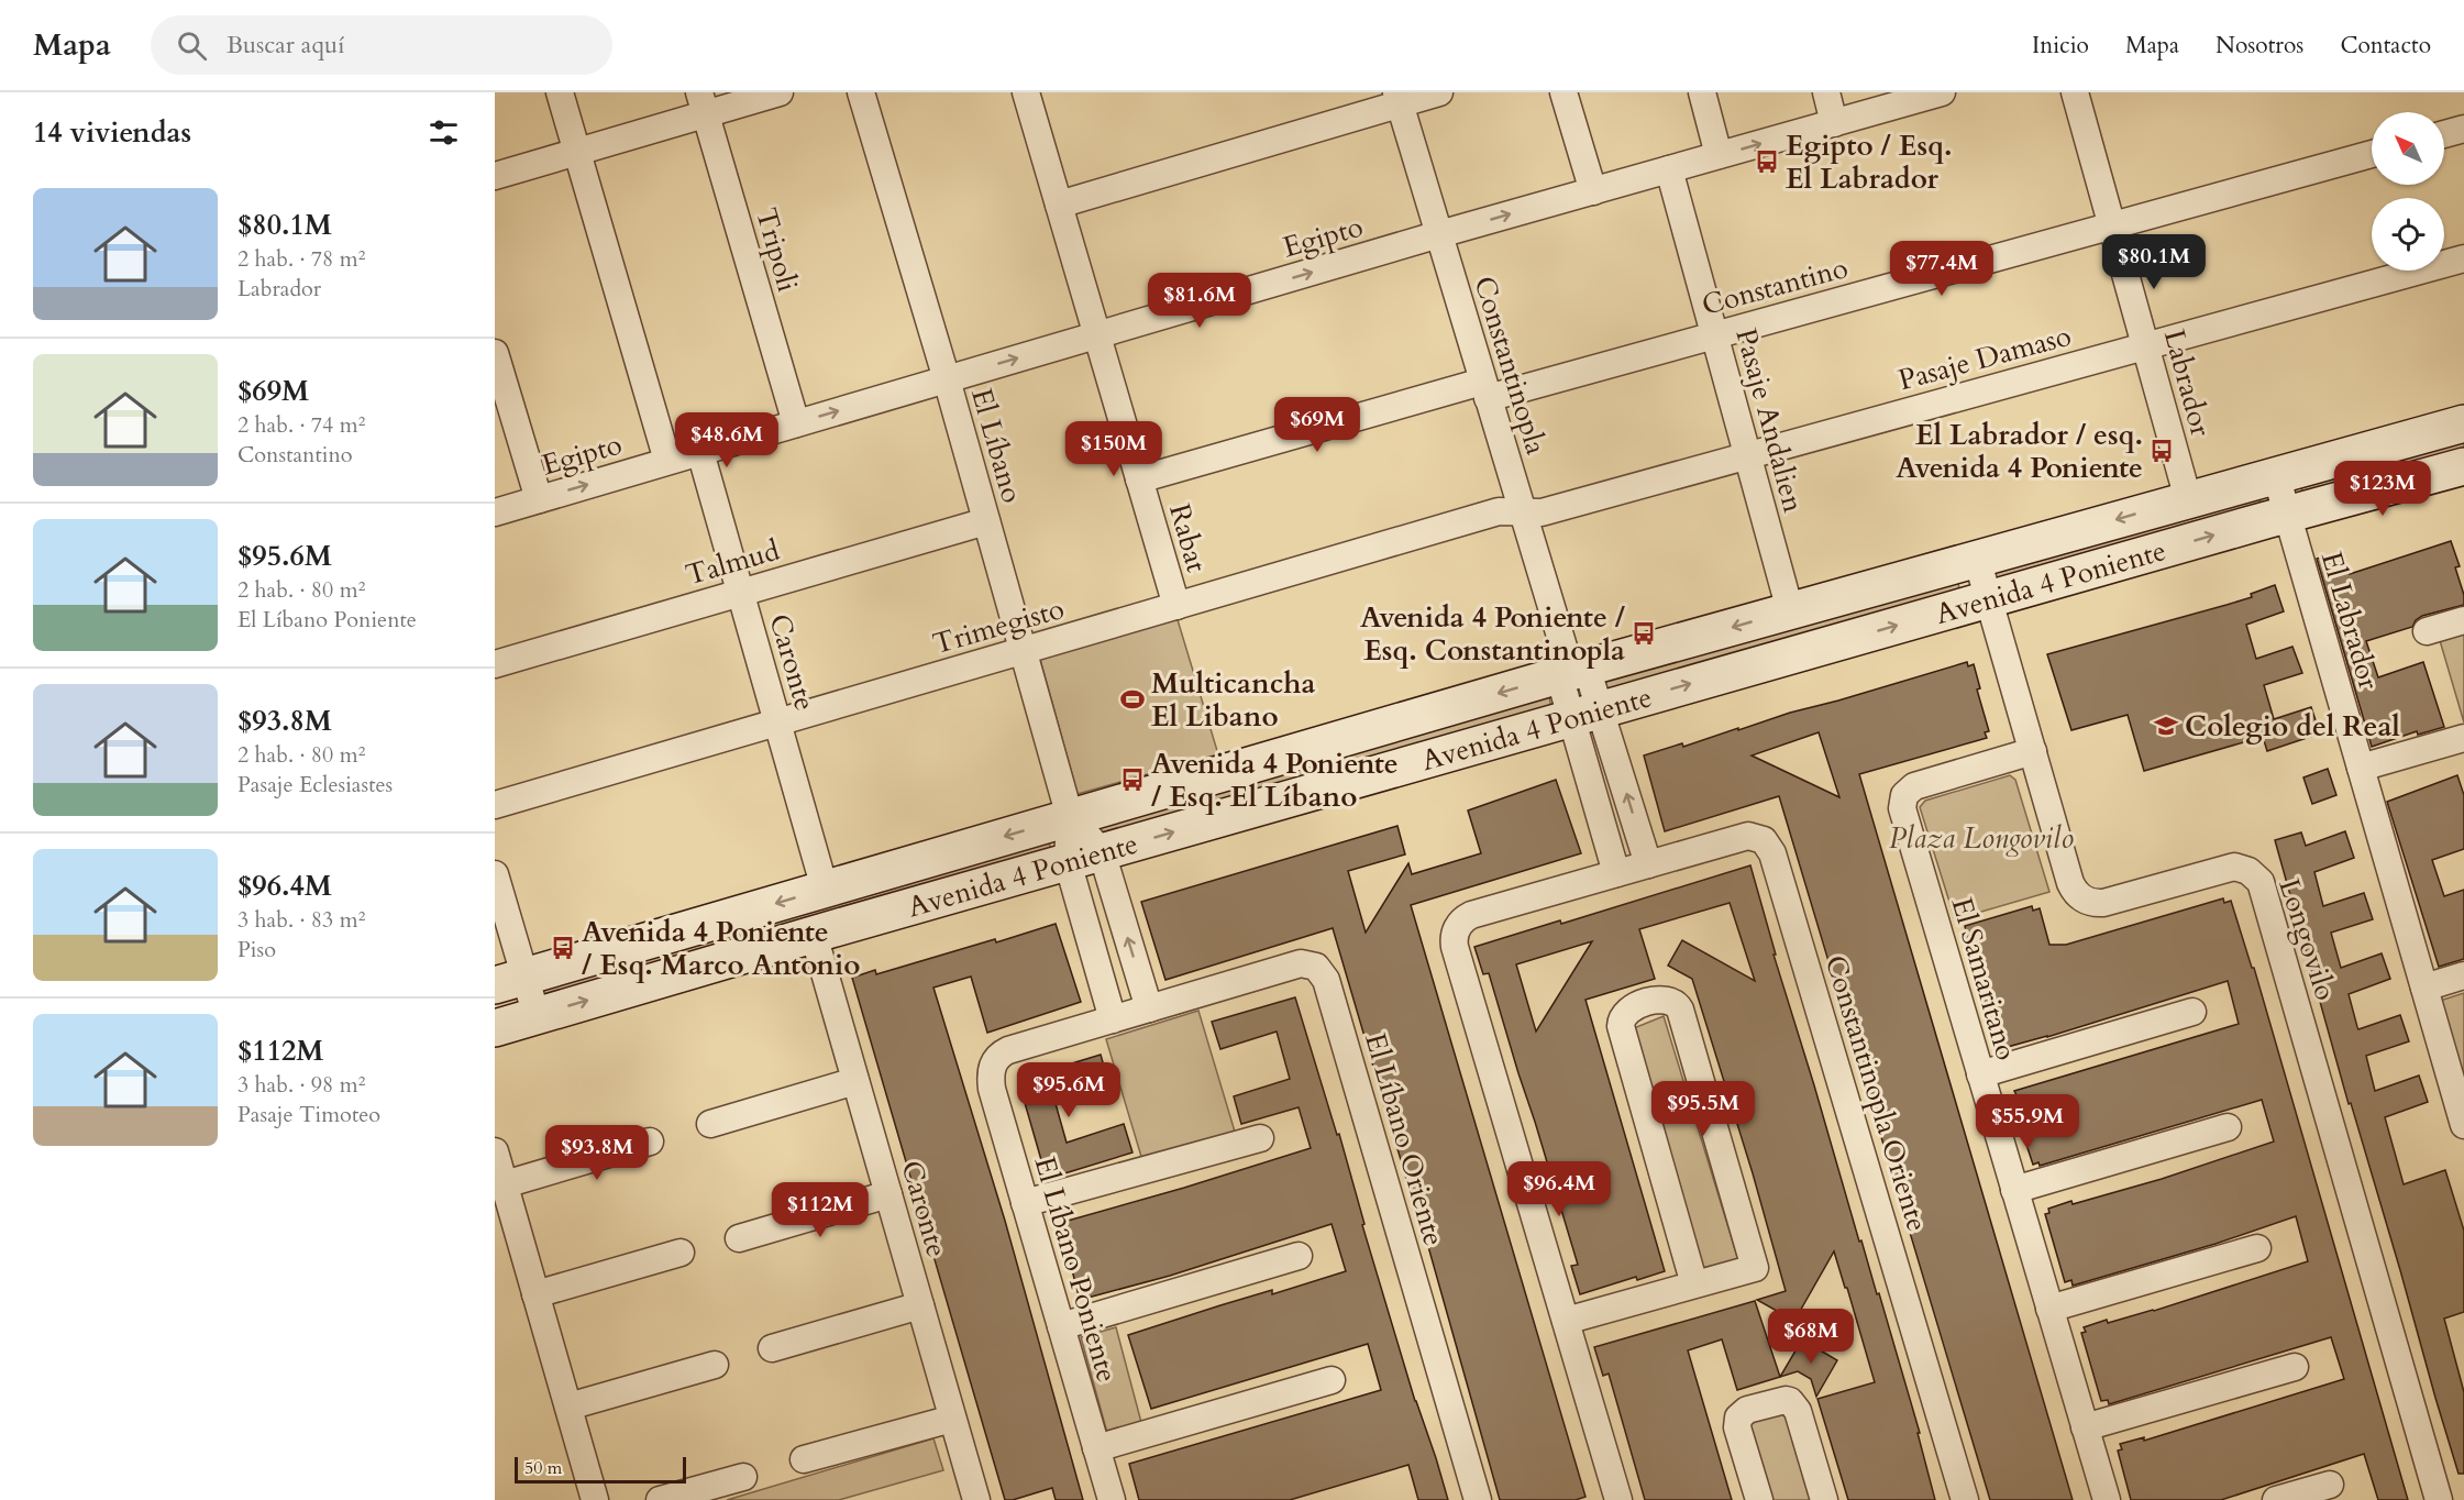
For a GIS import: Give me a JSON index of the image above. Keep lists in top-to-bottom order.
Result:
{
  "streets": {
    "street": [
      "Egipto",
      "Tripoli",
      "Constantino",
      "Pasaje Damaso",
      "Constantinopla",
      "Labrador",
      "Pasaje Andalien",
      "El Líbano",
      "Rabat",
      "Talmud",
      "Avenida 4 Poniente",
      "El Labrador",
      "Trimegisto",
      "Caronte",
      "Longovilo",
      "El Samaritano",
      "Constantinopla Oriente",
      "El Líbano Oriente",
      "El Líbano Poniente"
    ]
  },
  "crossings": [
    ["Egipto", "Tripoli"],
    ["Egipto", "Constantinopla"],
    ["Egipto", "Pasaje Andalien"],
    ["Egipto", "El Líbano"],
    ["Egipto", "Rabat"],
    ["Egipto", "Caronte"],
    ["Constantino", "Constantinopla"],
    ["Constantino", "Labrador"],
    ["Constantino", "Pasaje Andalien"],
    ["Constantino", "Rabat"],
    ["Pasaje Damaso", "Constantinopla"],
    ["Pasaje Damaso", "Labrador"],
    ["Pasaje Damaso", "Pasaje Andalien"],
    ["Pasaje Damaso", "Trimegisto"],
    ["Constantinopla", "Avenida 4 Poniente"],
    ["Constantinopla", "Trimegisto"],
    ["Constantinopla", "Constantinopla Oriente"],
    ["Labrador", "Avenida 4 Poniente"],
    ["Pasaje Andalien", "Avenida 4 Poniente"],
    ["El Líbano", "Talmud"],
    ["El Líbano", "Avenida 4 Poniente"],
    ["El Líbano", "Trimegisto"],
    ["El Líbano", "El Líbano Oriente"],
    ["El Líbano", "El Líbano Poniente"],
    ["Rabat", "Trimegisto"],
    ["Talmud", "Caronte"],
    ["Avenida 4 Poniente", "El Labrador"],
    ["Avenida 4 Poniente", "Caronte"],
    ["Avenida 4 Poniente", "Longovilo"],
    ["Trimegisto", "Caronte"],
    ["Longovilo", "El Samaritano"],
    ["El Líbano Oriente", "El Líbano Poniente"]
  ],
  "parks": ["Plaza Longovilo"],
  "places": {
    "bus stop": [
      "Egipto / Esq. El Labrador",
      "El Labrador / esq. Avenida 4 Poniente",
      "Avenida 4 Poniente / Esq. Constantinopla",
      "Avenida 4 Poniente / Esq. El Líbano",
      "Avenida 4 Poniente / Esq. Marco Antonio"
    ],
    "sports": ["Multicancha El Libano"],
    "school or university": ["Colegio del Real"]
  },
  "scale_bar": "50 m",
  "north": "top left",
  "page": {
    "header": "Mapa",
    "search": "Buscar aquí",
    "nav": [
      "Inicio",
      "Mapa",
      "Nosotros",
      "Contacto"
    ],
    "heading": "14 viviendas",
    "list": [
      {
        "name": "$80.1M",
        "note": "2 hab. · 78 m² · Labrador"
      },
      {
        "name": "$69M",
        "note": "2 hab. · 74 m² · Constantino"
      },
      {
        "name": "$95.6M",
        "note": "2 hab. · 80 m² · El Líbano Poniente"
      },
      {
        "name": "$93.8M",
        "note": "2 hab. · 80 m² · Pasaje Eclesiastes"
      },
      {
        "name": "$96.4M",
        "note": "3 hab. · 83 m² · Piso"
      },
      {
        "name": "$112M",
        "note": "3 hab. · 98 m² · Pasaje Timoteo"
      }
    ],
    "price": [
      "$80.1M",
      "$77.4M",
      "$81.6M",
      "$69M",
      "$48.6M",
      "$150M",
      "$123M",
      "$95.6M",
      "$95.5M",
      "$55.9M",
      "$93.8M",
      "$96.4M",
      "$112M",
      "$68M"
    ],
    "scale": "50 m"
  }
}
